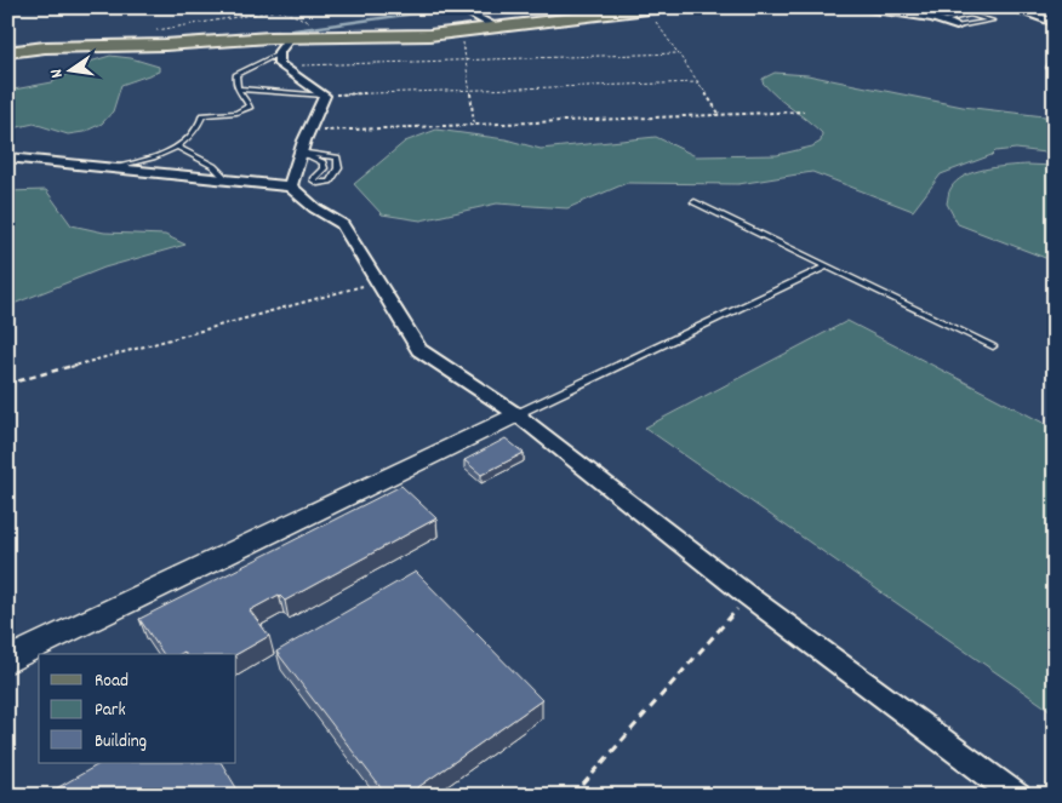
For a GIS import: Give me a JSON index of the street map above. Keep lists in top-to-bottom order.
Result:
{
  "legend": ["Road", "Park", "Building"],
  "north": "left"
}
